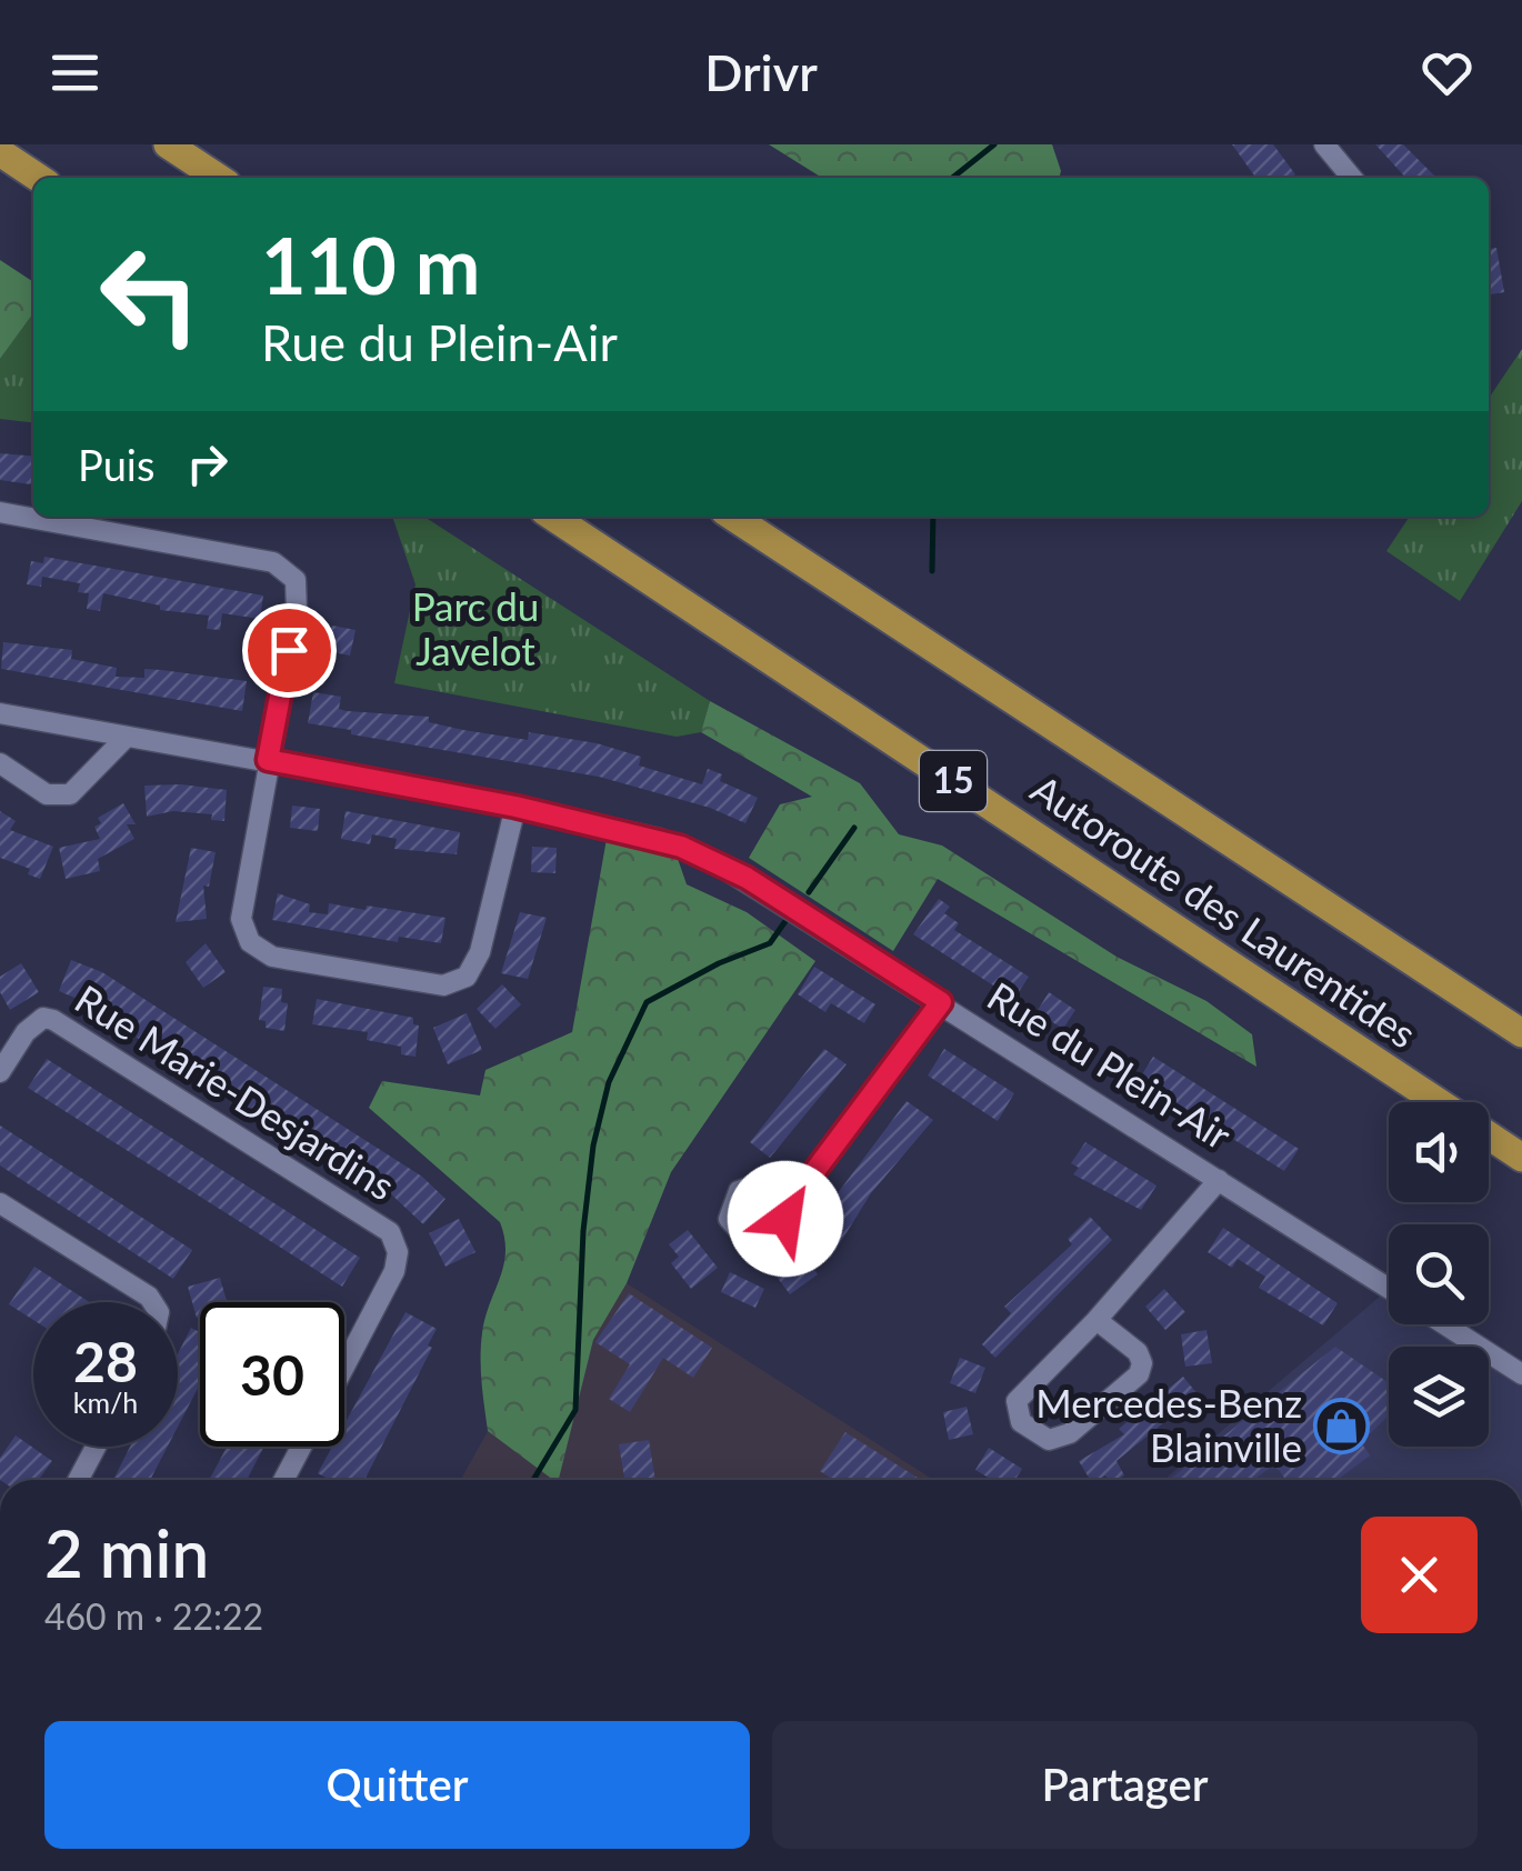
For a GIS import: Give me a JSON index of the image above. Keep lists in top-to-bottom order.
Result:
{
  "streets": {
    "highway": ["15", "Autoroute des Laurentides"],
    "street": ["Rue du Plein-Air", "Rue Marie-Desjardins"]
  },
  "parks": ["Parc du Javelot"],
  "places": {
    "shop": ["Mercedes-Benz Blainville"]
  },
  "page": {
    "header": "Drivr",
    "turn": ["110 m", "Rue du Plein-Air"],
    "then": "Puis",
    "speed": "28 km/h",
    "limit": "30",
    "heading": ["2 min", "460 m · 22:22"],
    "buttons": ["Quitter", "Partager"]
  }
}
